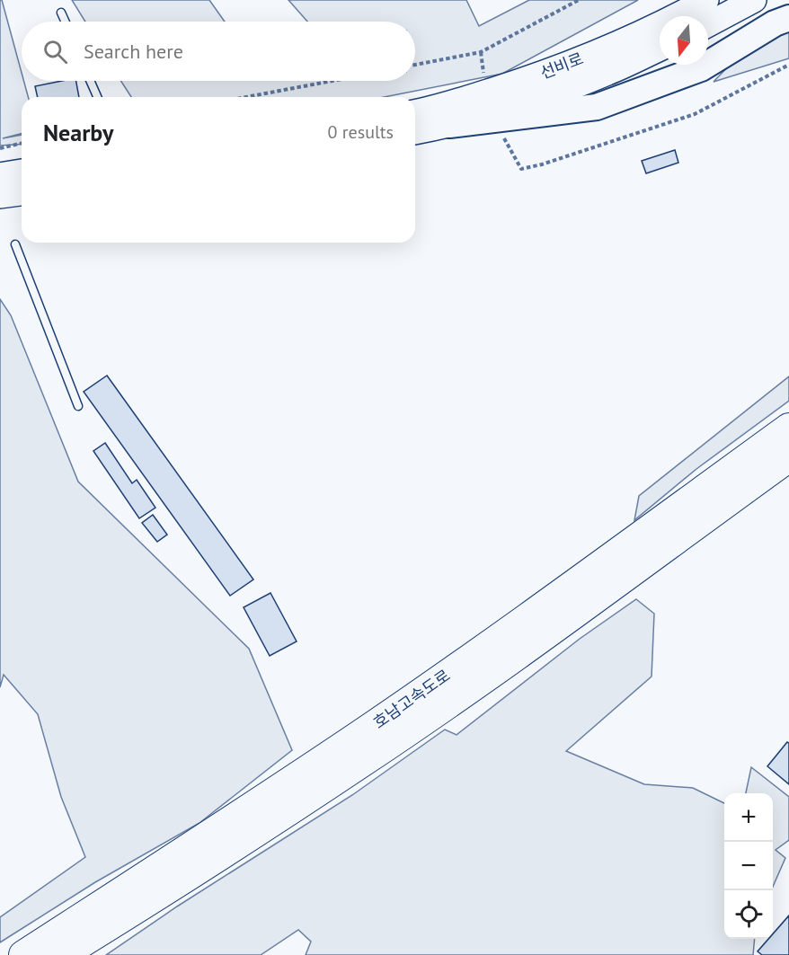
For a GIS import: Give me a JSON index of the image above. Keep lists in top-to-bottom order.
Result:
{
  "streets": {
    "highway": ["호남고속도로"],
    "main road": ["선비로"]
  },
  "north": "bottom",
  "page": {
    "search": "Search here",
    "heading": ["Nearby", "0 results"],
    "map_buttons": ["+", "−"]
  }
}
